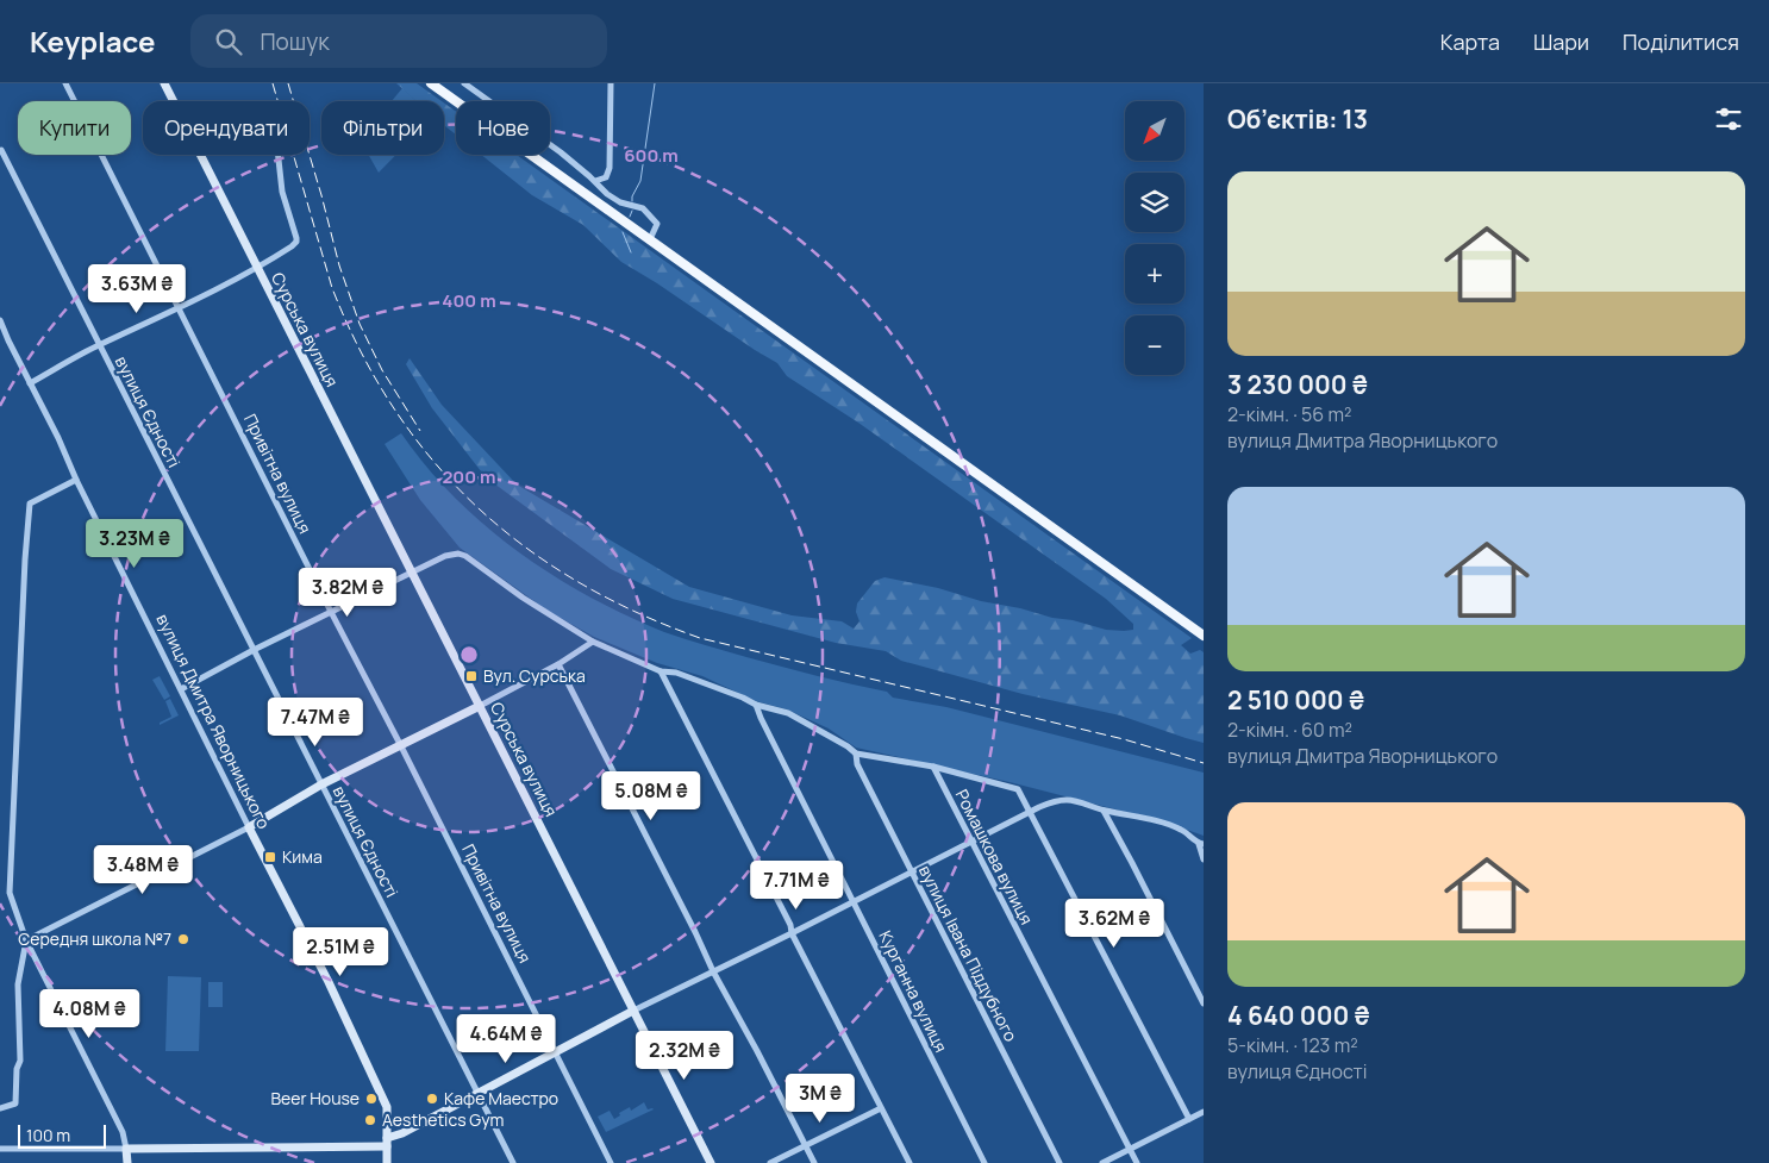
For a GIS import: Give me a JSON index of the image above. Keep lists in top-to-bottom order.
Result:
{
  "streets": {
    "street": [
      "Сурська вулиця",
      "вулиця Єдності",
      "Привітна вулиця",
      "вулиця Дмитра Яворницького",
      "Ромашкова вулиця",
      "вулиця Івана Піддубного",
      "Курганна вулиця"
    ]
  },
  "places": {
    "transit": ["Вул. Сурська", "Кима"],
    "other": [
      "Середня школа №7",
      "Beer House",
      "Кафе Маестро",
      "Aesthetics Gym"
    ]
  },
  "scale_bar": "100 m",
  "north": "bottom left",
  "page": {
    "header": "Keyplace",
    "search": "Пошук",
    "nav": ["Карта", "Шари", "Поділитися"],
    "heading": "Об’єктів: 13",
    "map_buttons": ["+", "−"],
    "chip": [
      "Купити",
      "Орендувати",
      "Фільтри",
      "Нове"
    ],
    "list": [
      {
        "name": "3 230 000 ₴",
        "note": "2-кімн. · 56 m² · вулиця Дмитра Яворницького"
      },
      {
        "name": "2 510 000 ₴",
        "note": "2-кімн. · 60 m² · вулиця Дмитра Яворницького"
      },
      {
        "name": "4 640 000 ₴",
        "note": "5-кімн. · 123 m² · вулиця Єдності"
      }
    ],
    "price": [
      "3.63M ₴",
      "3.23M ₴",
      "3.82M ₴",
      "7.47M ₴",
      "5.08M ₴",
      "3.48M ₴",
      "7.71M ₴",
      "3.62M ₴",
      "2.51M ₴",
      "4.08M ₴",
      "4.64M ₴",
      "2.32M ₴",
      "3M ₴"
    ],
    "scale": "100 m"
  },
  "rings": ["600 m", "400 m", "200 m"]
}
